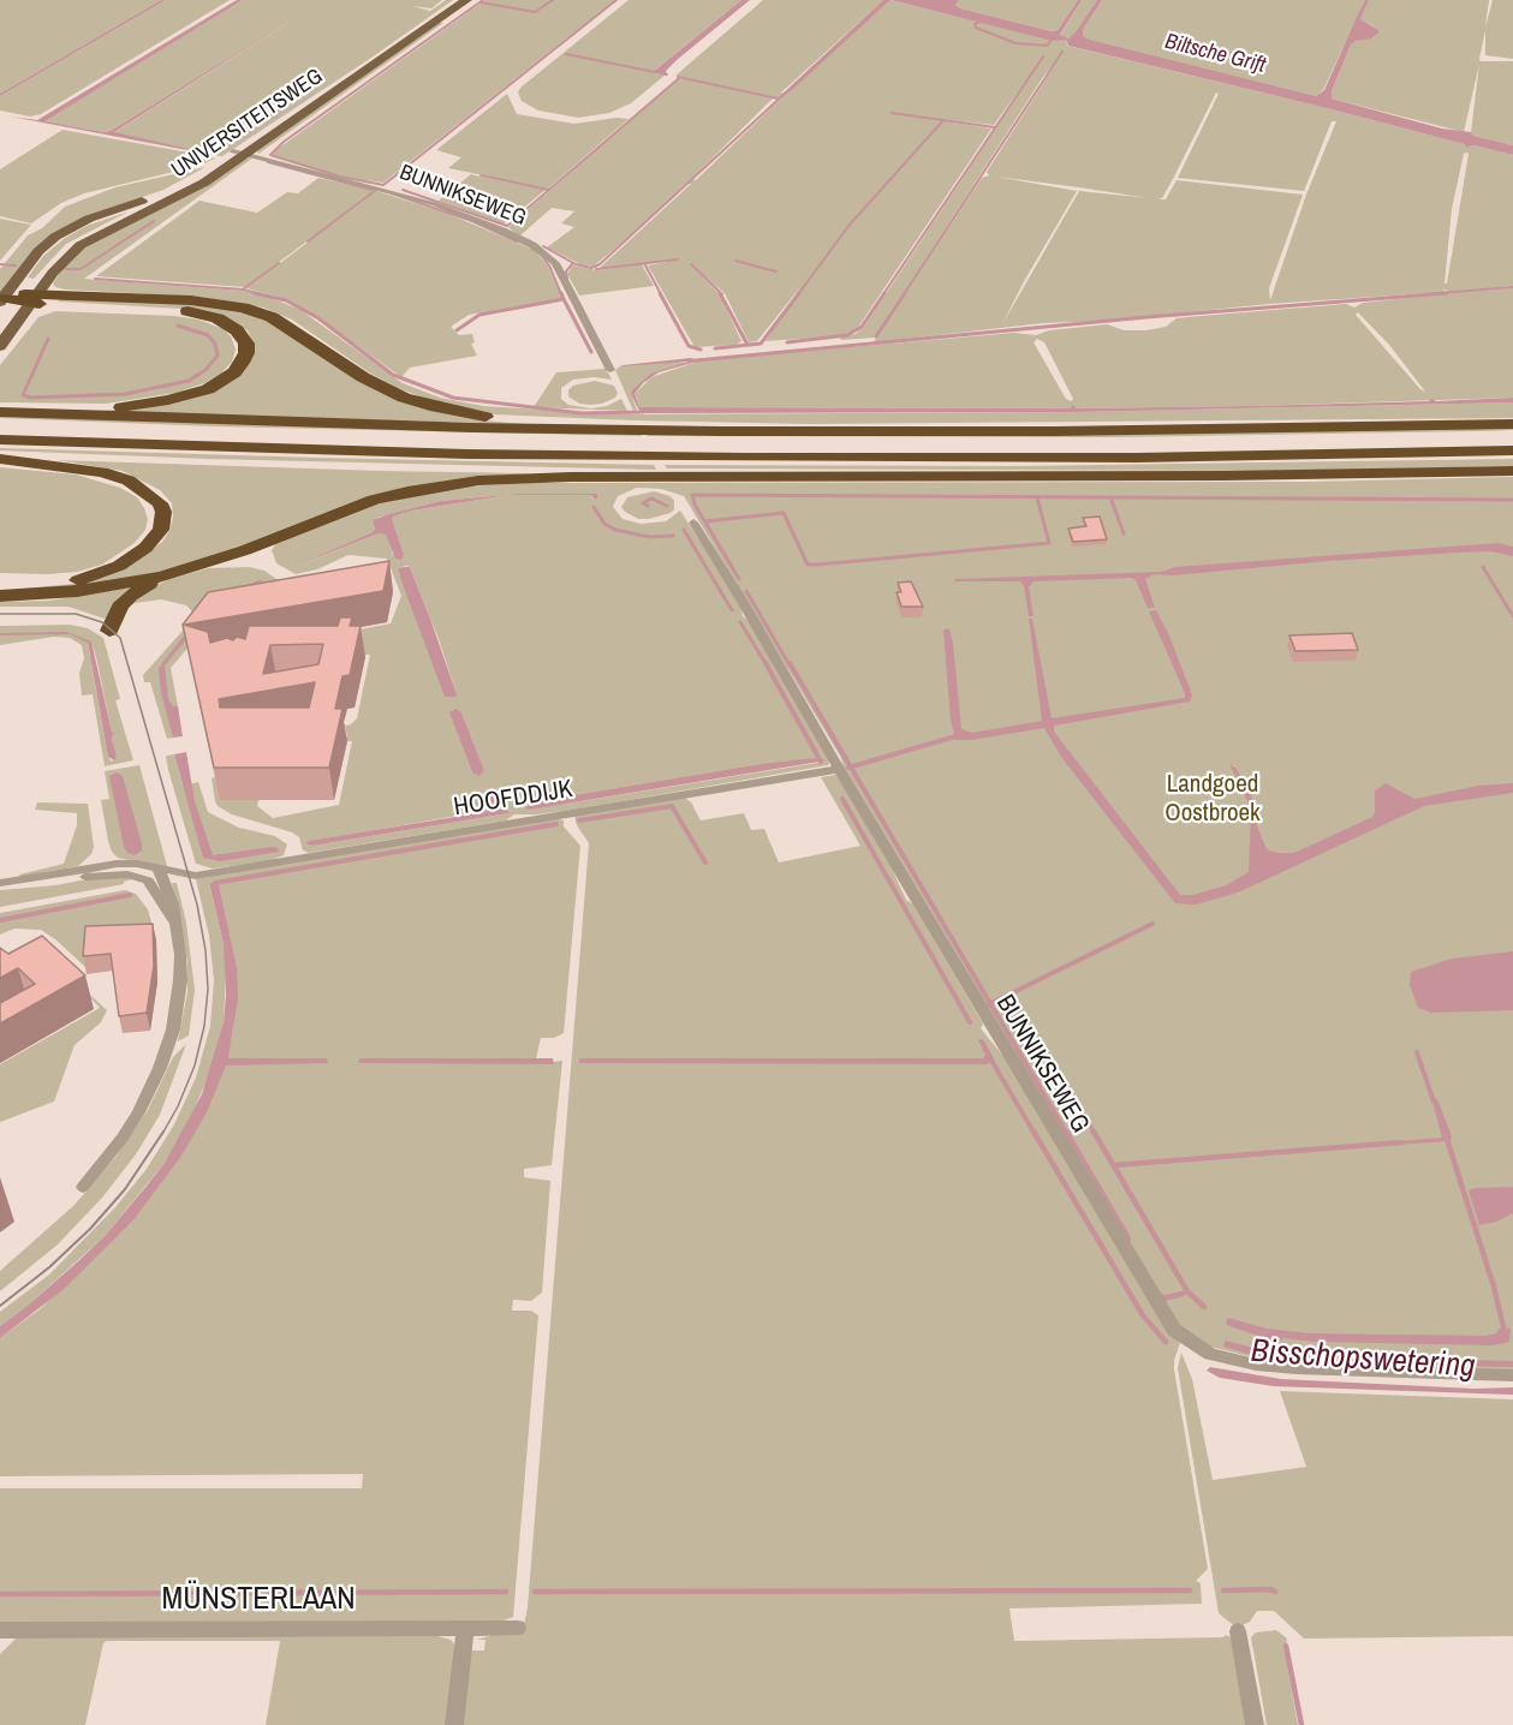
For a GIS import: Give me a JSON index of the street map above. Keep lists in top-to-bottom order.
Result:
{
  "streets": {
    "main road": ["UNIVERSITEITSWEG"],
    "street": ["BUNNIKSEWEG", "HOOFDDIJK", "MÜNSTERLAAN"]
  },
  "crossings": [
    ["UNIVERSITEITSWEG", "BUNNIKSEWEG"],
    ["BUNNIKSEWEG", "HOOFDDIJK"]
  ],
  "water": ["Biltsche Grift", "Bisschopswetering"],
  "parks": ["Landgoed Oostbroek"]
}
